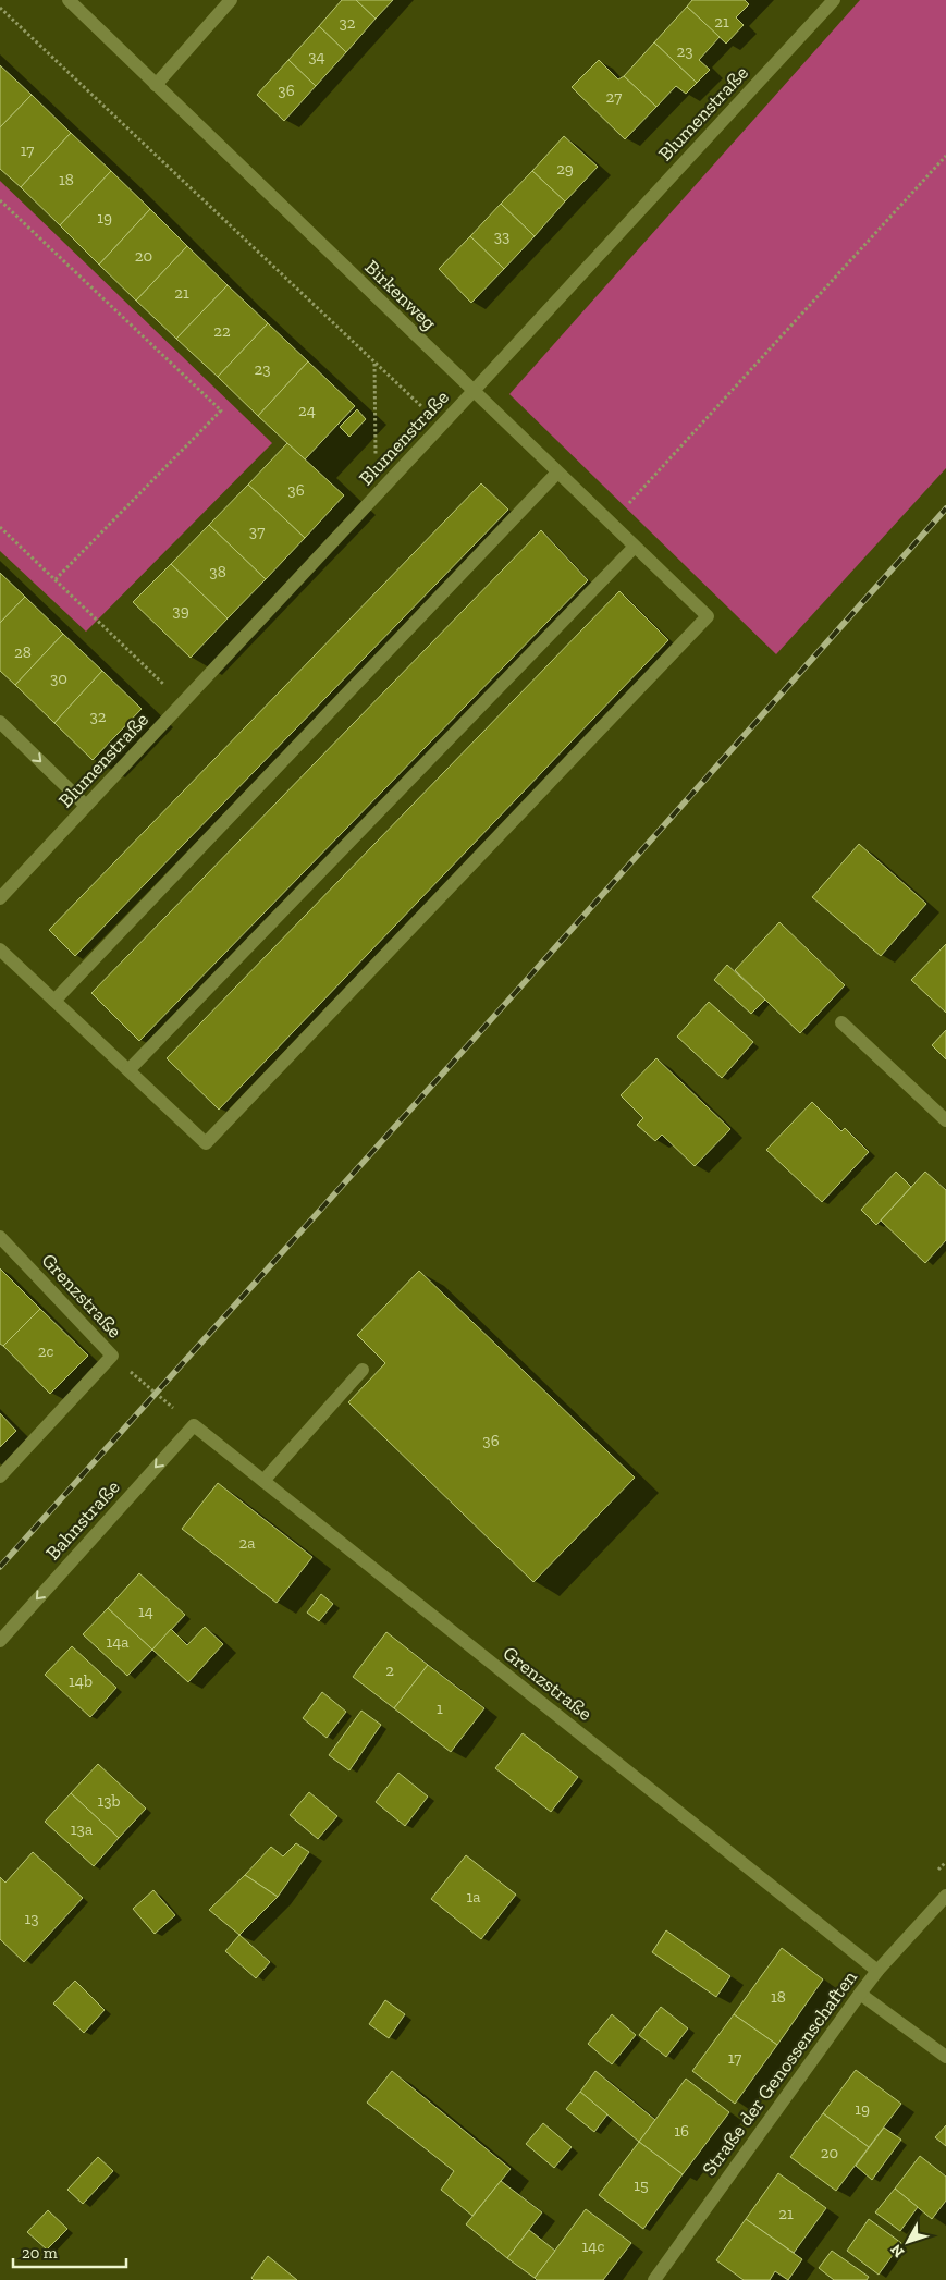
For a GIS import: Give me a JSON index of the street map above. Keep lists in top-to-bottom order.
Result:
{
  "streets": {
    "street": [
      "Blumenstraße",
      "Birkenweg",
      "Grenzstraße",
      "Bahnstraße",
      "Straße der Genossenschaften"
    ]
  },
  "crossings": [
    ["Blumenstraße", "Birkenweg"],
    ["Grenzstraße", "Bahnstraße"],
    ["Grenzstraße", "Straße der Genossenschaften"]
  ],
  "one_way": ["Bahnstraße"],
  "house_numbers": [
    "21",
    "32",
    "23",
    "34",
    "36",
    "27",
    "17",
    "29",
    "18",
    "19",
    "33",
    "20",
    "21",
    "22",
    "23",
    "24",
    "36",
    "37",
    "38",
    "39",
    "28",
    "30",
    "32",
    "2c",
    "36",
    "2a",
    "14",
    "14a",
    "2",
    "14b",
    "1",
    "13b",
    "13a",
    "1a",
    "13",
    "18",
    "17",
    "19",
    "16",
    "20",
    "15",
    "21",
    "14c"
  ],
  "scale_bar": "20 m",
  "north": "bottom left"
}
